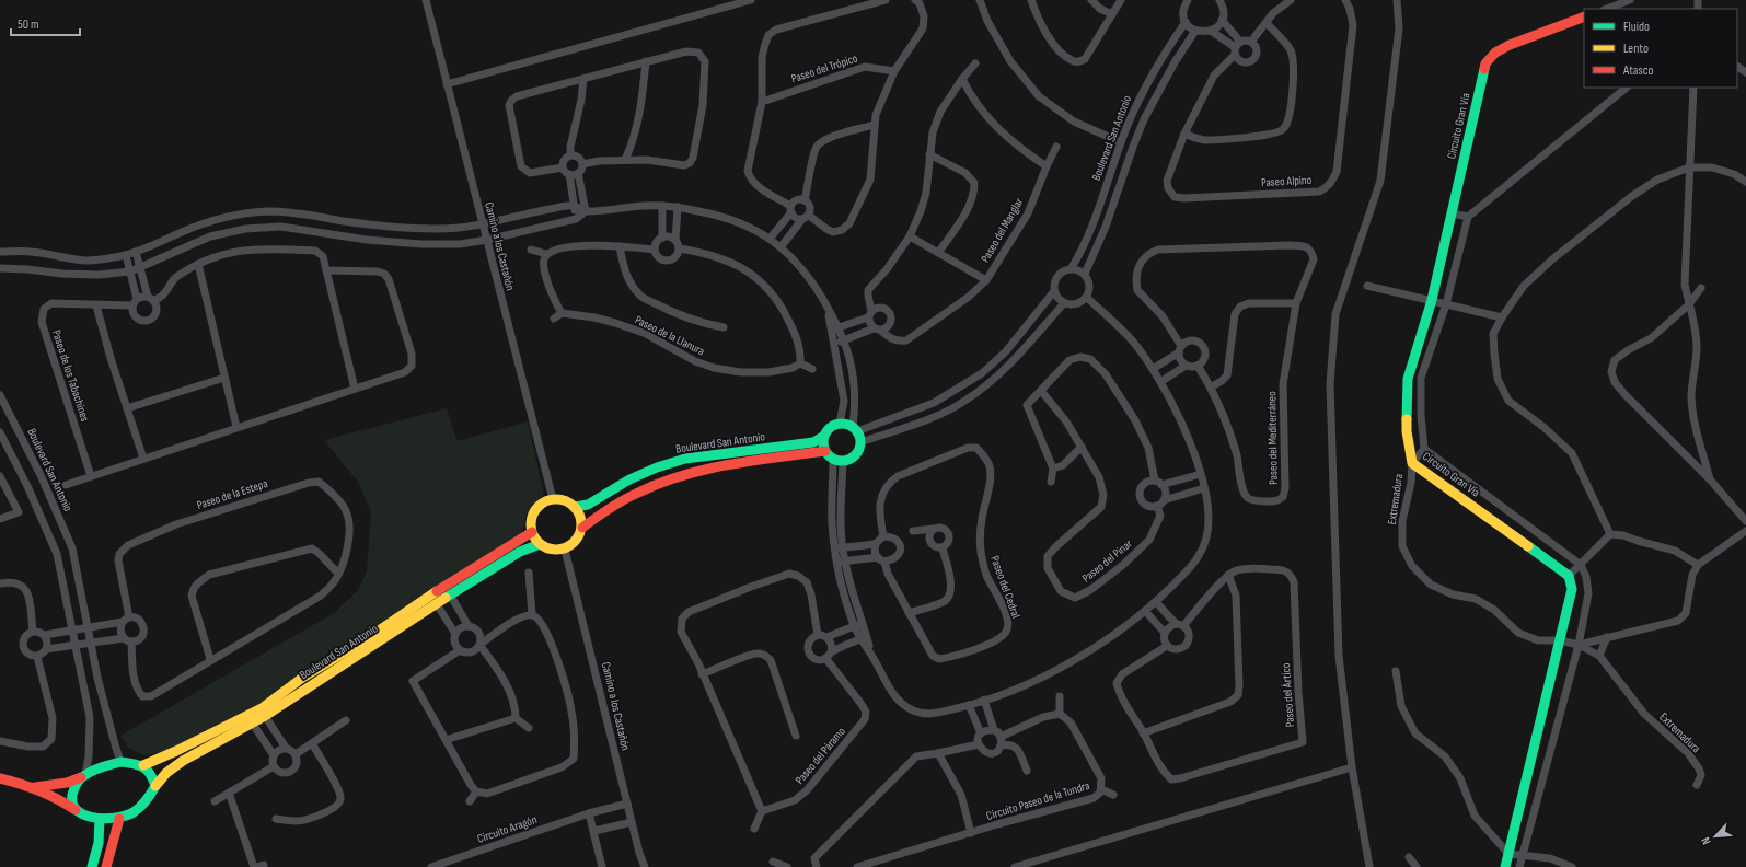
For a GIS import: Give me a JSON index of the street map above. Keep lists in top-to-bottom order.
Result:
{
  "streets": {
    "street": [
      "Paseo del Trópico",
      "Circuito Gran Vía",
      "Boulevard San Antonio",
      "Paseo Alpino",
      "Paseo del Manglar",
      "Camino a los Castañón",
      "Paseo de la Llanura",
      "Paseo de los Tabachines",
      "Paseo del Mediterráneo",
      "Paseo de la Estepa",
      "Extremadura",
      "Paseo del Pinar",
      "Paseo del Cedral",
      "Paseo del Ártico",
      "Paseo del Páramo",
      "Circuito Paseo de la Tundra",
      "Circuito Aragón"
    ]
  },
  "crossings": [
    ["Circuito Gran Vía", "Extremadura"],
    ["Boulevard San Antonio", "Camino a los Castañón"],
    ["Camino a los Castañón", "Circuito Aragón"]
  ],
  "legend": ["Fluido", "Lento", "Atasco"],
  "scale_bar": "50 m",
  "north": "bottom left"
}
